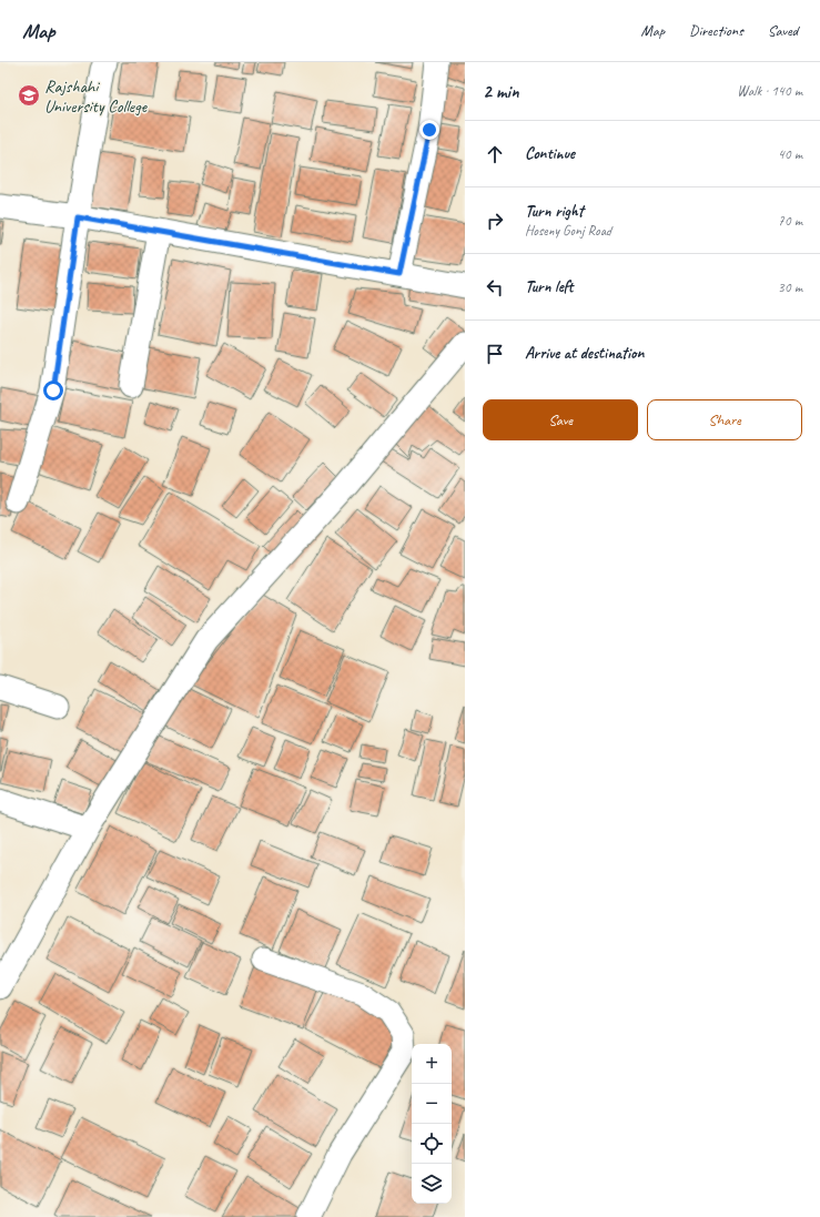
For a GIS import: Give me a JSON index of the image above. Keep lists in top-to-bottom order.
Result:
{
  "places": {
    "school or university": ["Rajshahi University College"]
  },
  "page": {
    "header": "Map",
    "nav": ["Map", "Directions", "Saved"],
    "heading": ["2 min", "Walk · 140 m"],
    "list": [
      ["Continue", "40 m"],
      ["Turn right", "Hoseny Gonj Road", "70 m"],
      ["Turn left", "30 m"],
      "Arrive at destination"
    ],
    "buttons": ["Save", "Share"],
    "map_buttons": ["+", "−"]
  }
}
